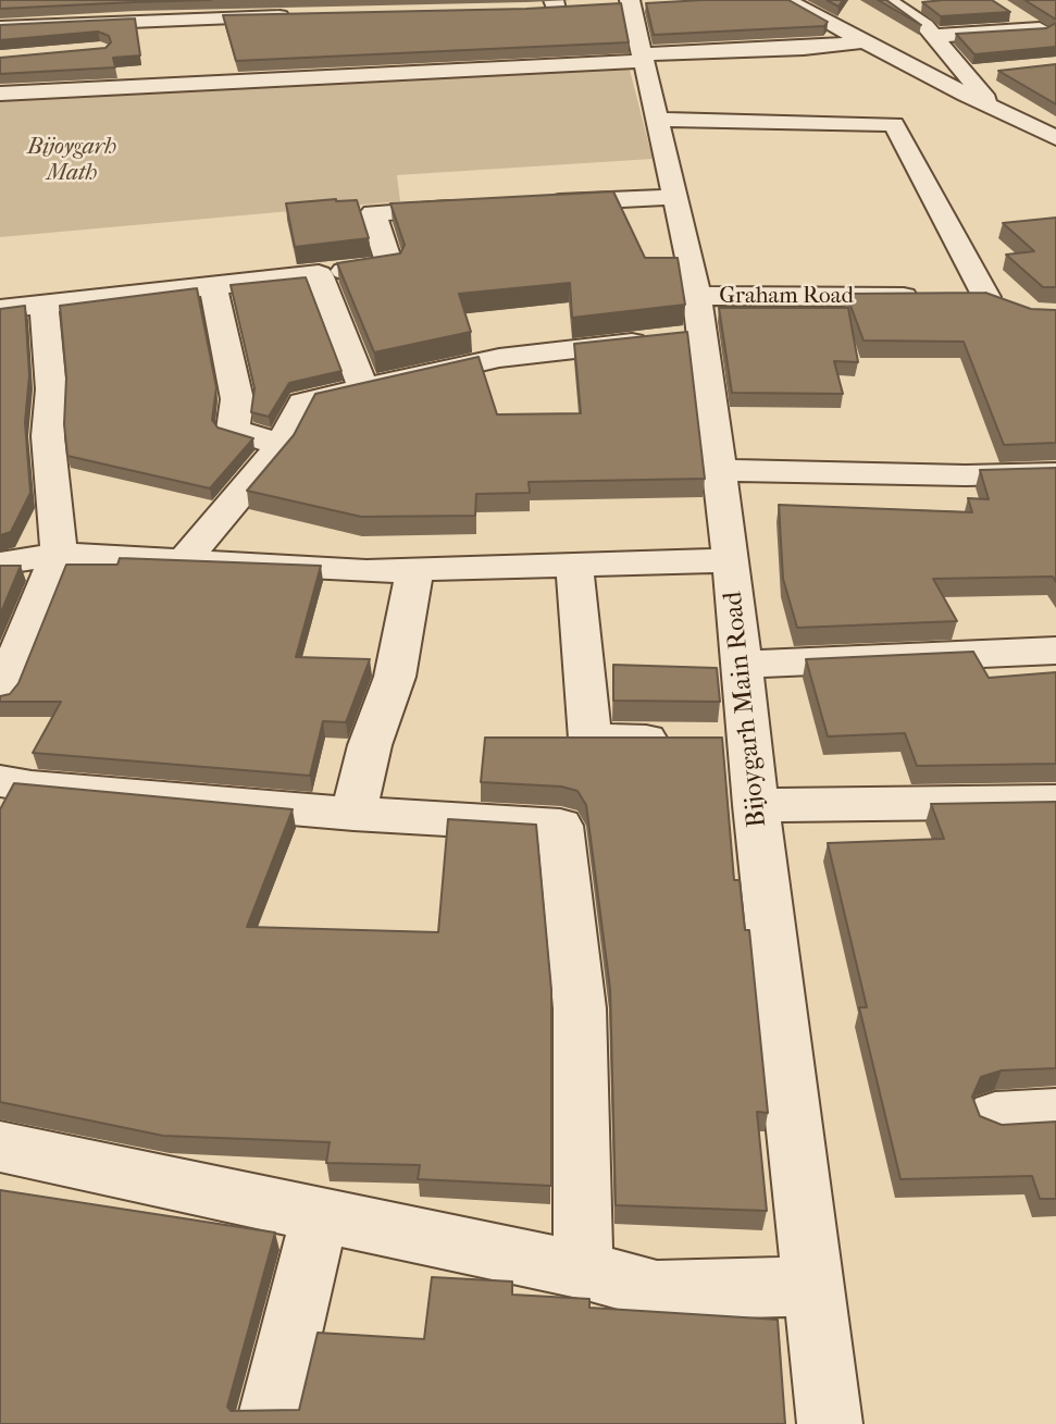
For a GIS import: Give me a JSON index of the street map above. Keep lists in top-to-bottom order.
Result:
{
  "streets": {
    "street": ["Graham Road", "Bijoygarh Main Road"]
  },
  "crossings": [
    ["Graham Road", "Bijoygarh Main Road"]
  ],
  "parks": ["Bijoygarh Math"]
}
